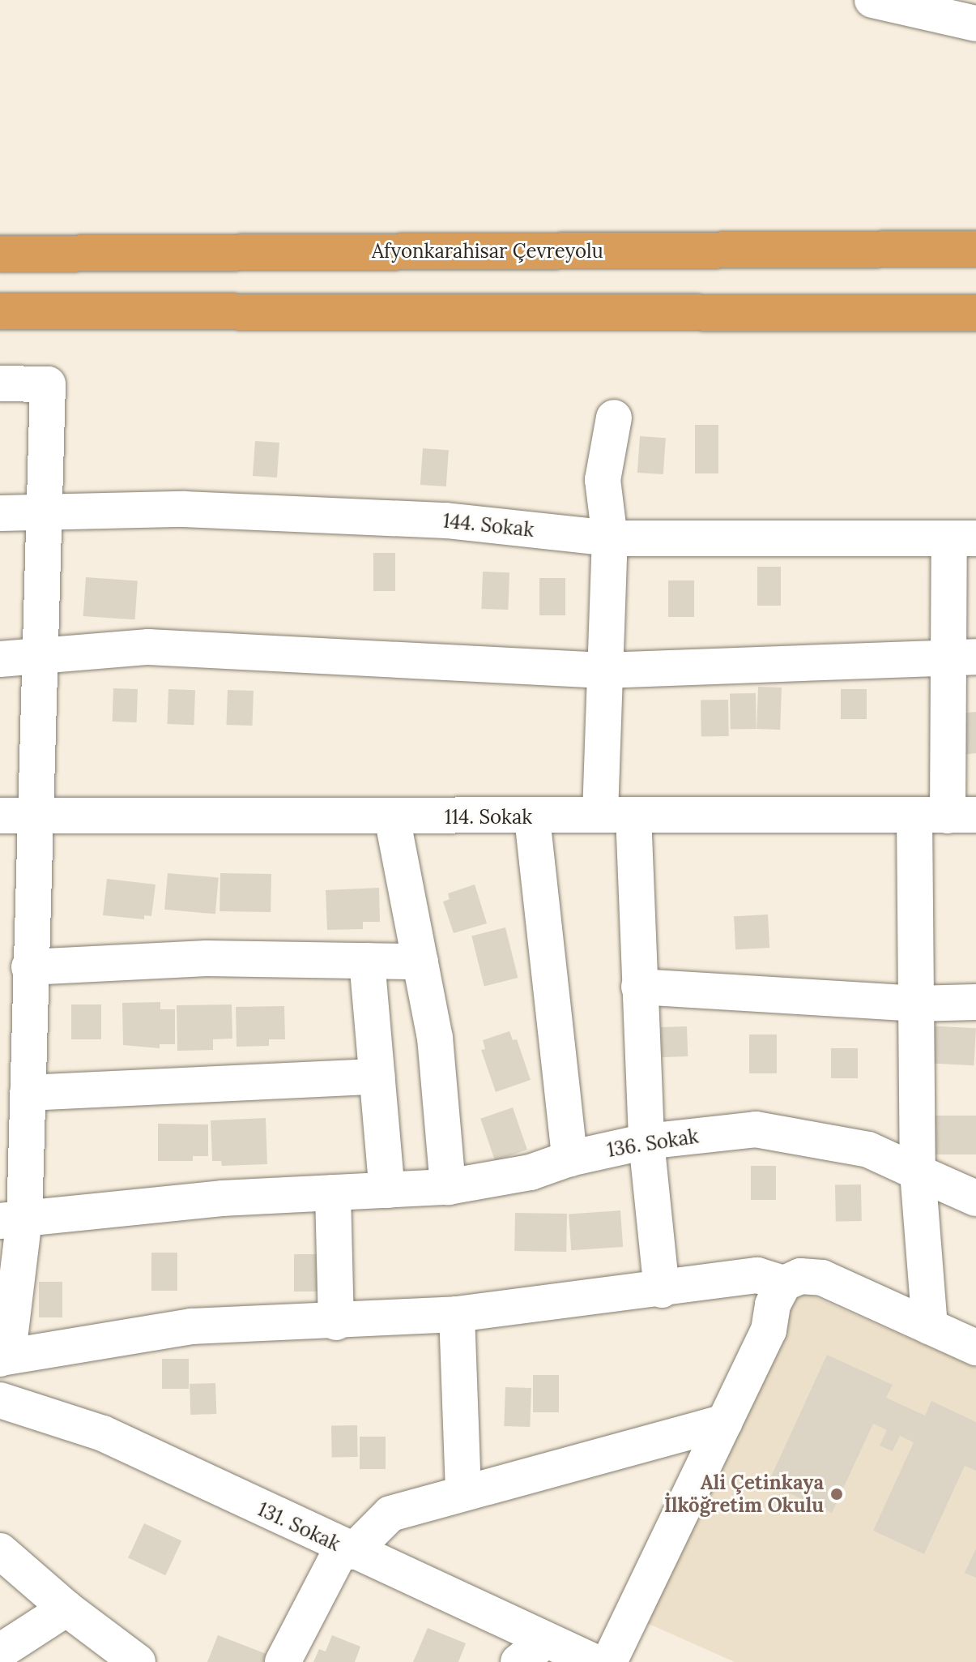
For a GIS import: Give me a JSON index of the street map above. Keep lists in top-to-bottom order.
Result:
{
  "streets": {
    "highway": ["Afyonkarahisar Çevreyolu"],
    "street": [
      "144. Sokak",
      "114. Sokak",
      "136. Sokak",
      "131. Sokak"
    ]
  },
  "places": ["Ali Çetinkaya İlköğretim Okulu"]
}
